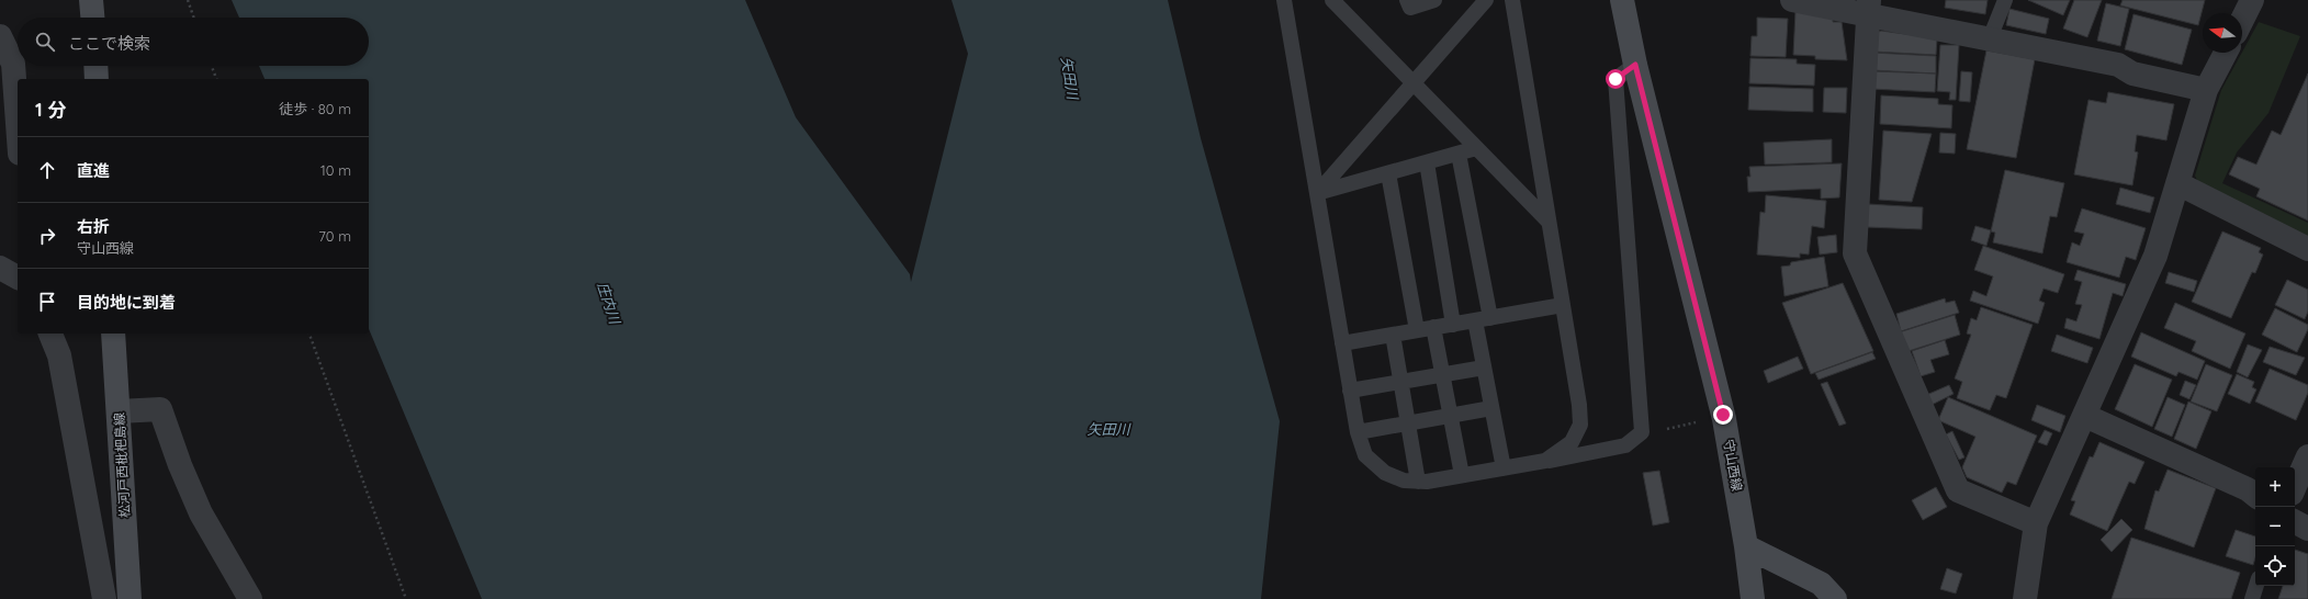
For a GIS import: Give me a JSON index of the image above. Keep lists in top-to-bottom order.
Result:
{
  "streets": {
    "main road": ["松河戸西枇杷島線", "守山西線"]
  },
  "water": ["矢田川", "庄内川"],
  "north": "left",
  "page": {
    "search": "ここで検索",
    "heading": ["1 分", "徒歩 · 80 m"],
    "list": [
      ["直進", "10 m"],
      ["右折", "守山西線", "70 m"],
      "目的地に到着"
    ],
    "map_buttons": ["+", "−"]
  }
}
